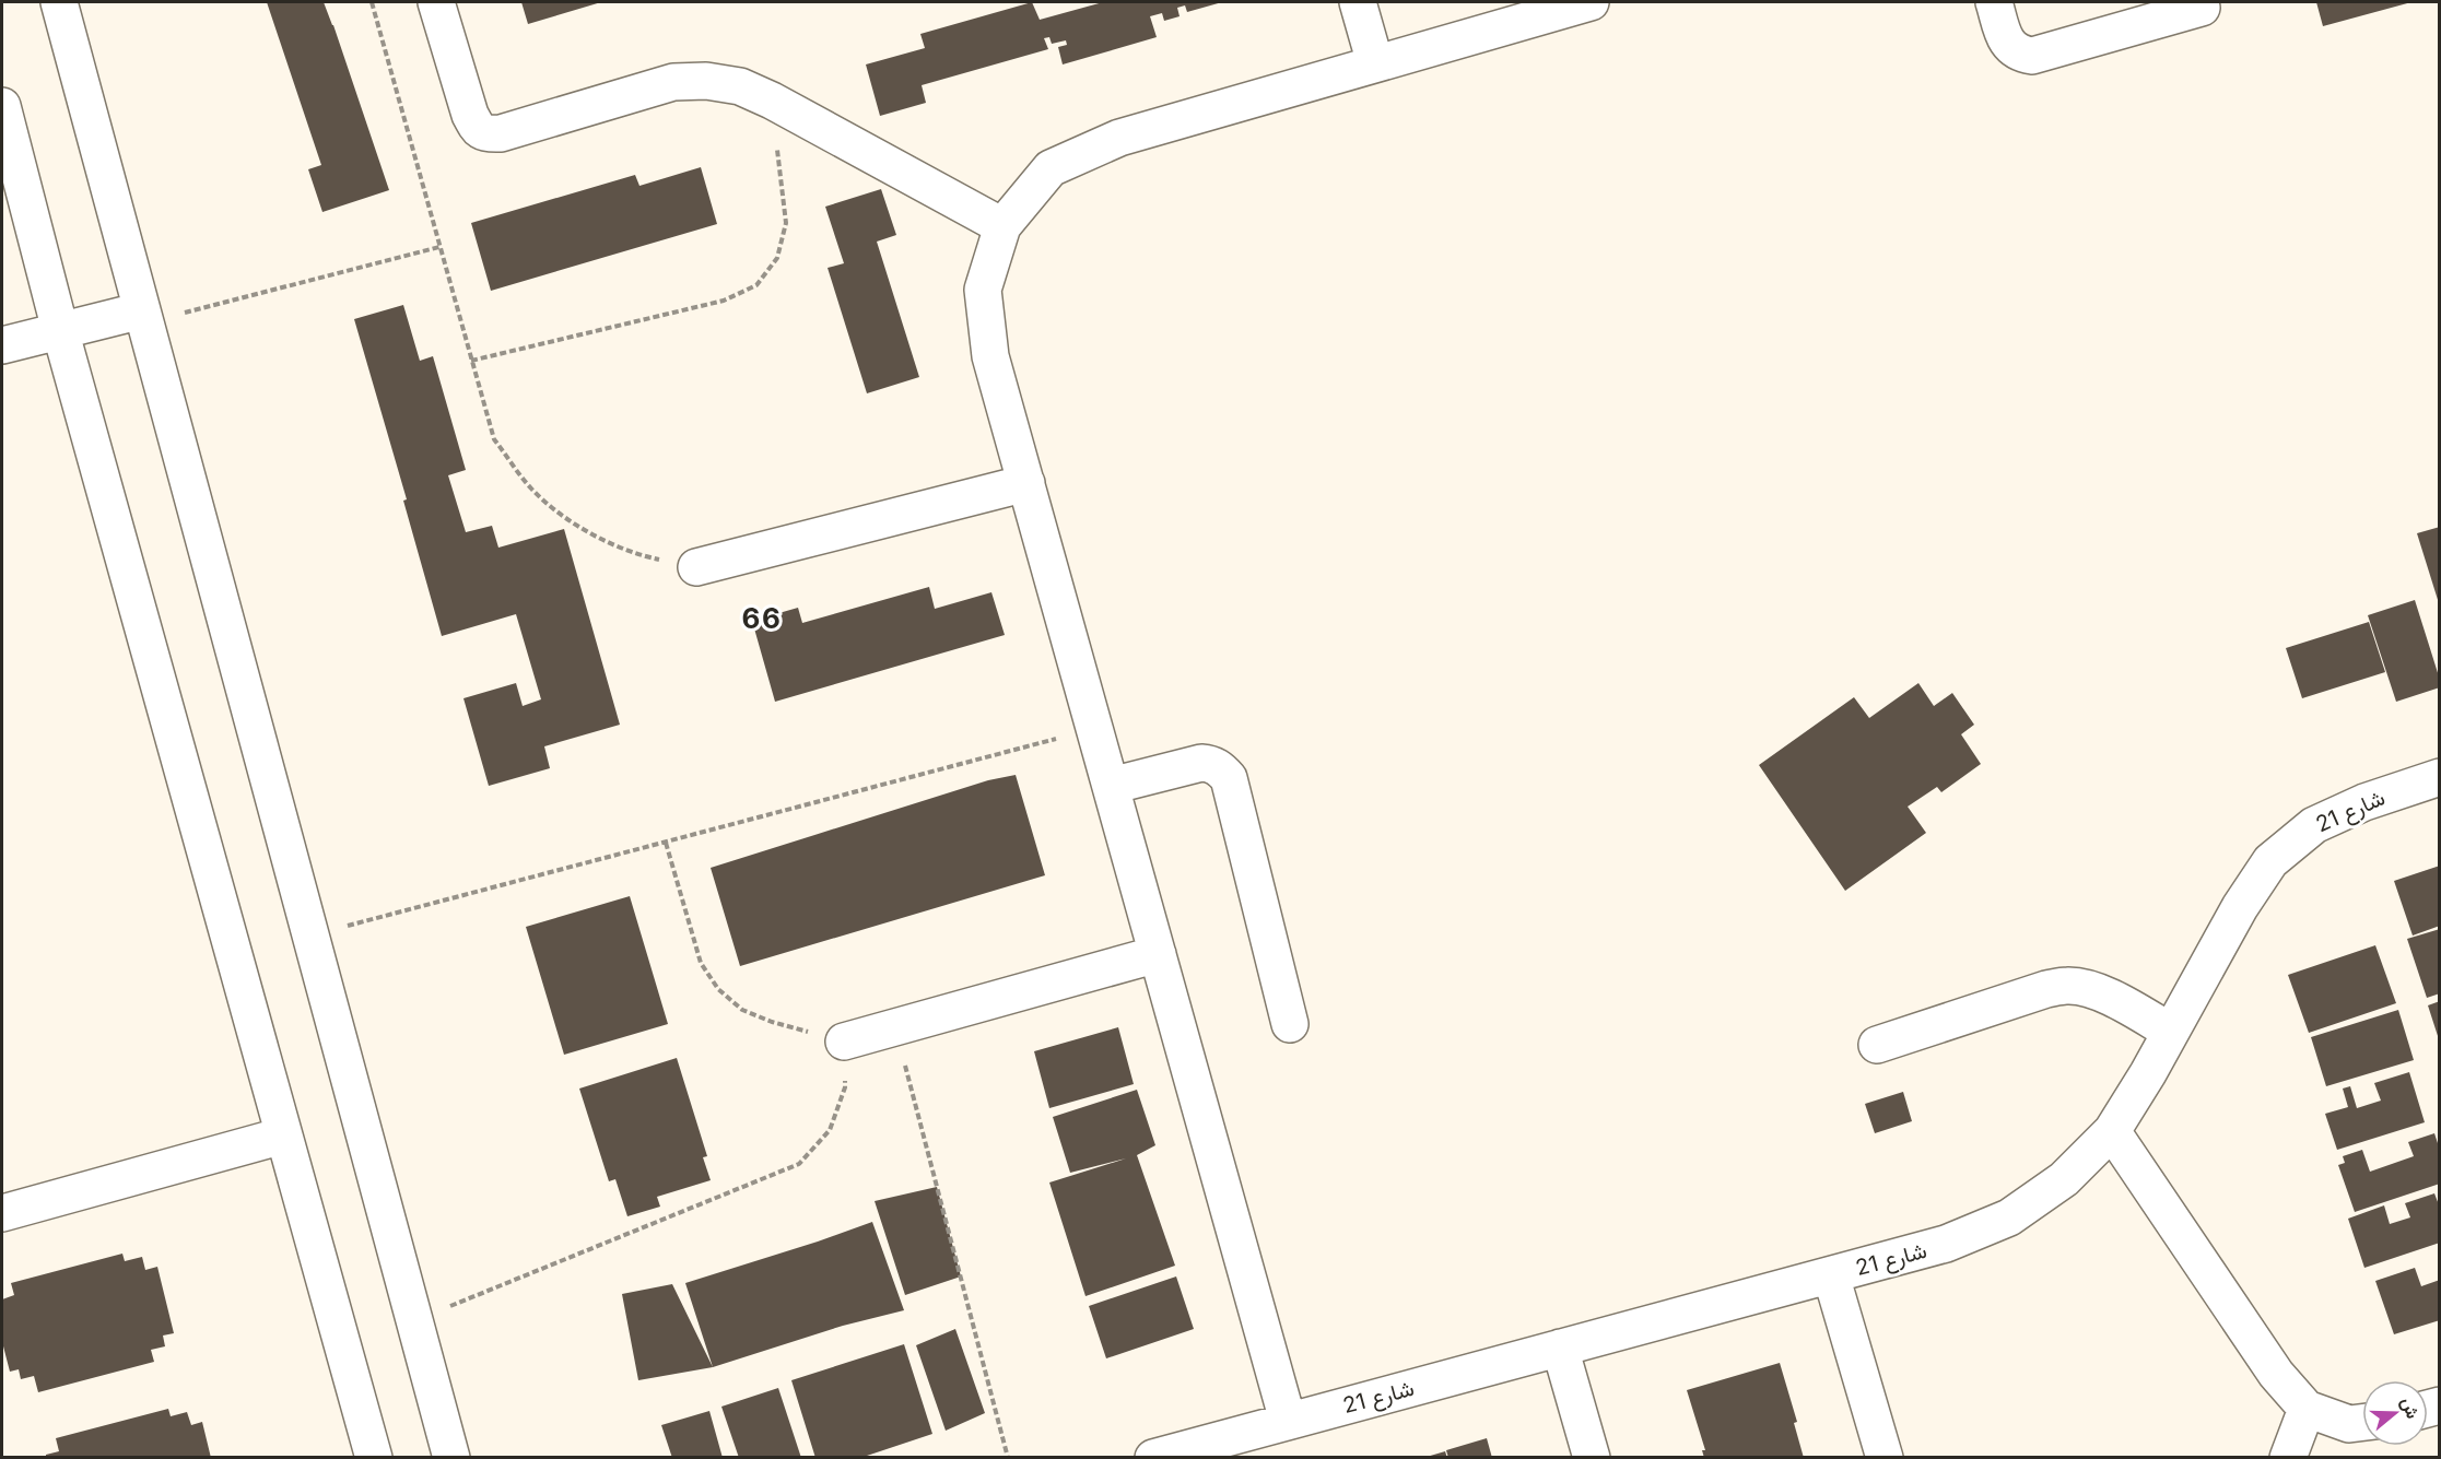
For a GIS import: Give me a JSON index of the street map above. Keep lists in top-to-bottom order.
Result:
{
  "streets": {
    "street": ["شارع 21"]
  },
  "districts": ["66"],
  "north": "right"
}
